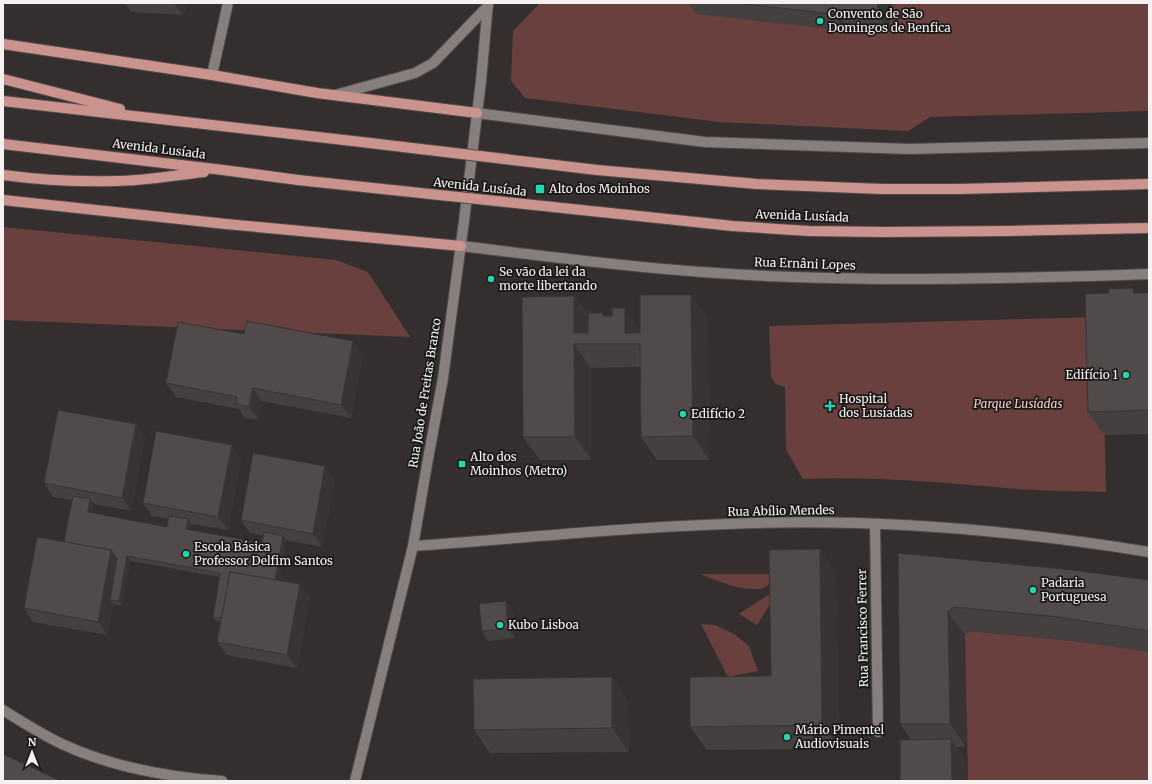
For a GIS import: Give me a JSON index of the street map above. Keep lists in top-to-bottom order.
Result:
{
  "streets": {
    "main road": ["Avenida Lusíada"],
    "street": [
      "Rua Ernâni Lopes",
      "Rua João de Freitas Branco",
      "Rua Abílio Mendes",
      "Rua Francisco Ferrer"
    ]
  },
  "crossings": [
    ["Rua Ernâni Lopes", "Rua João de Freitas Branco"],
    ["Rua João de Freitas Branco", "Rua Abílio Mendes"],
    ["Rua Abílio Mendes", "Rua Francisco Ferrer"]
  ],
  "parks": ["Parque Lusíadas"],
  "places": {
    "other": [
      "Convento de São Domingos de Benfica",
      "Se vão da lei da morte libertando",
      "Edifício 1",
      "Edifício 2",
      "Escola Básica Professor Delfim Santos",
      "Padaria Portuguesa",
      "Kubo Lisboa",
      "Mário Pimentel Audiovisuais"
    ],
    "transit": ["Alto dos Moinhos", "Alto dos Moinhos (Metro)"],
    "health": ["Hospital dos Lusíadas"]
  },
  "north": "top"
}
